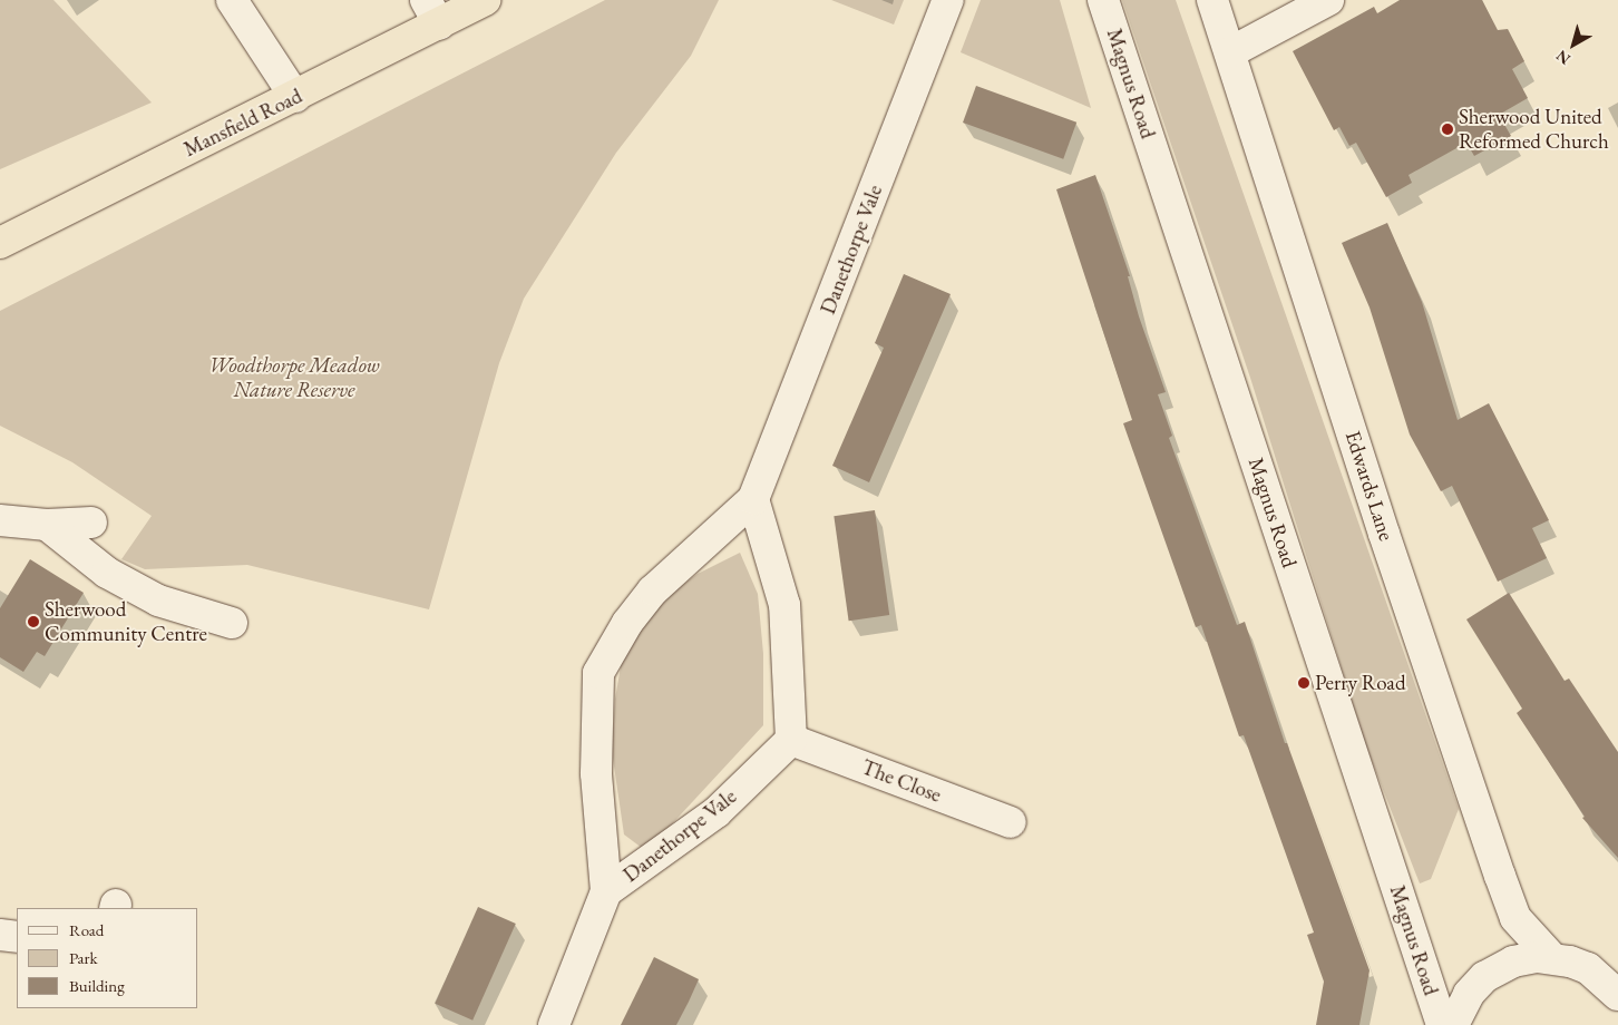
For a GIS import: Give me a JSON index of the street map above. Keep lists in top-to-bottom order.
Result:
{
  "streets": {
    "highway": ["Mansfield Road"],
    "street": [
      "Magnus Road",
      "Danethorpe Vale",
      "Edwards Lane",
      "The Close"
    ]
  },
  "crossings": [
    ["Danethorpe Vale", "The Close"]
  ],
  "parks": ["Woodthorpe Meadow Nature Reserve"],
  "places": ["Sherwood United Reformed Church", "Sherwood Community Centre", "Perry Road"],
  "legend": ["Road", "Park", "Building"],
  "north": "bottom left"
}
